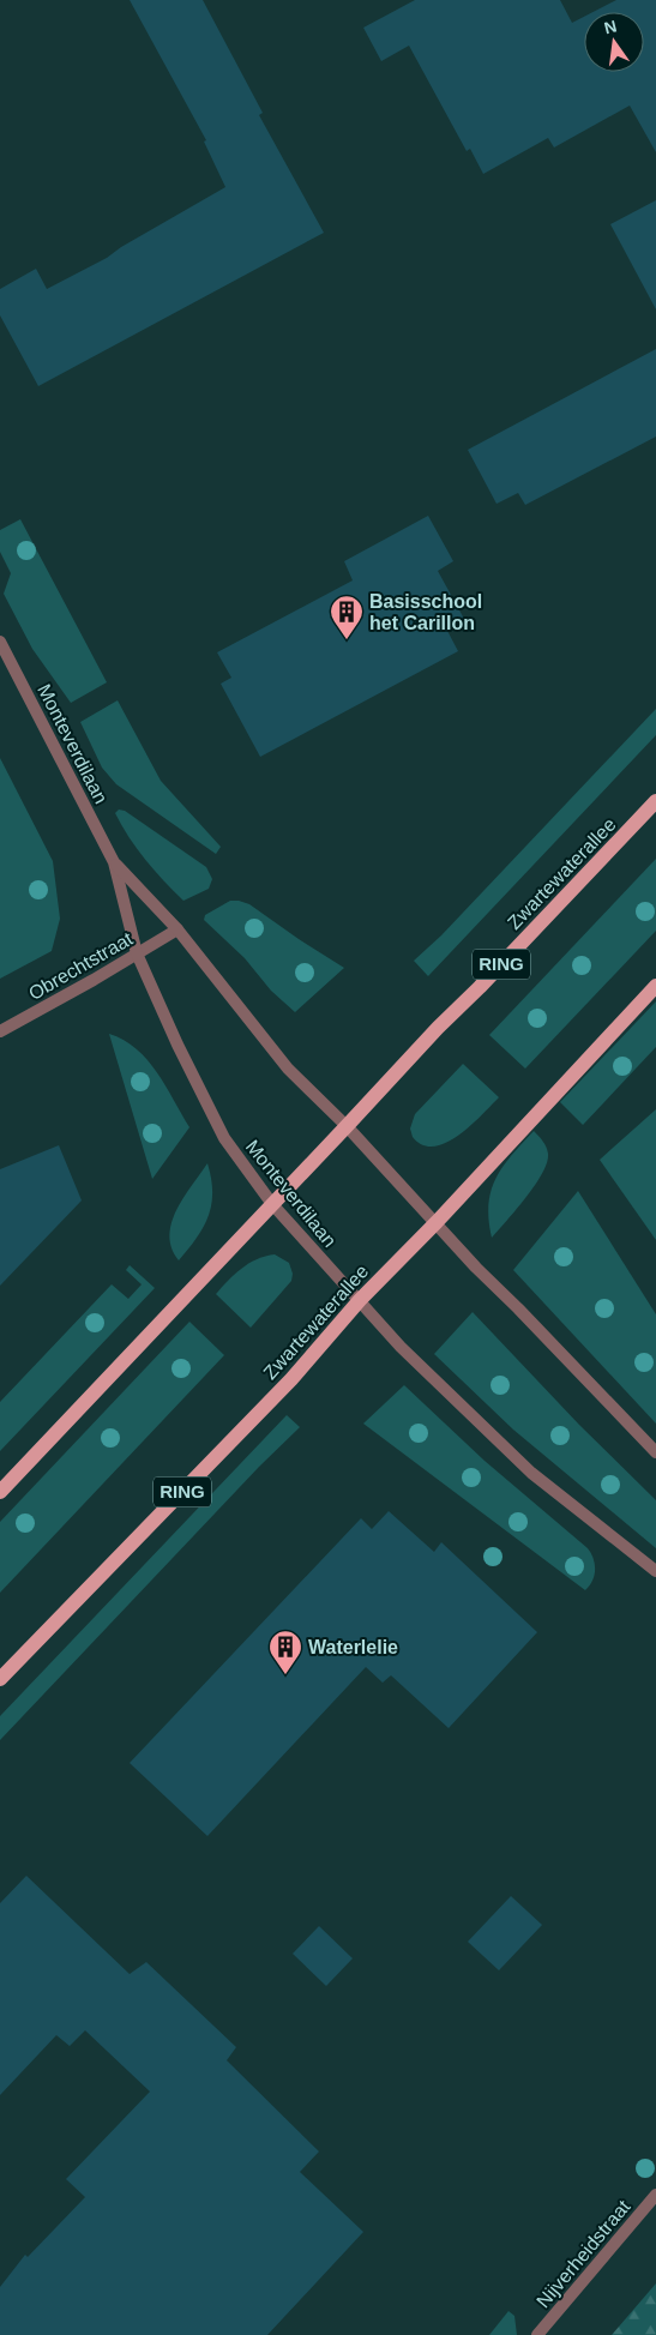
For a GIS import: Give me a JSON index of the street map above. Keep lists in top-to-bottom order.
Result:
{
  "streets": {
    "main road": ["Zwartewaterallee", "RING"],
    "street": ["Monteverdilaan", "Obrechtstraat", "Nijverheidstraat"]
  },
  "crossings": [
    ["Monteverdilaan", "Zwartewaterallee"],
    ["Monteverdilaan", "Obrechtstraat"]
  ],
  "places": {
    "building": ["Basisschool het Carillon", "Waterlelie"]
  },
  "north": "top"
}
